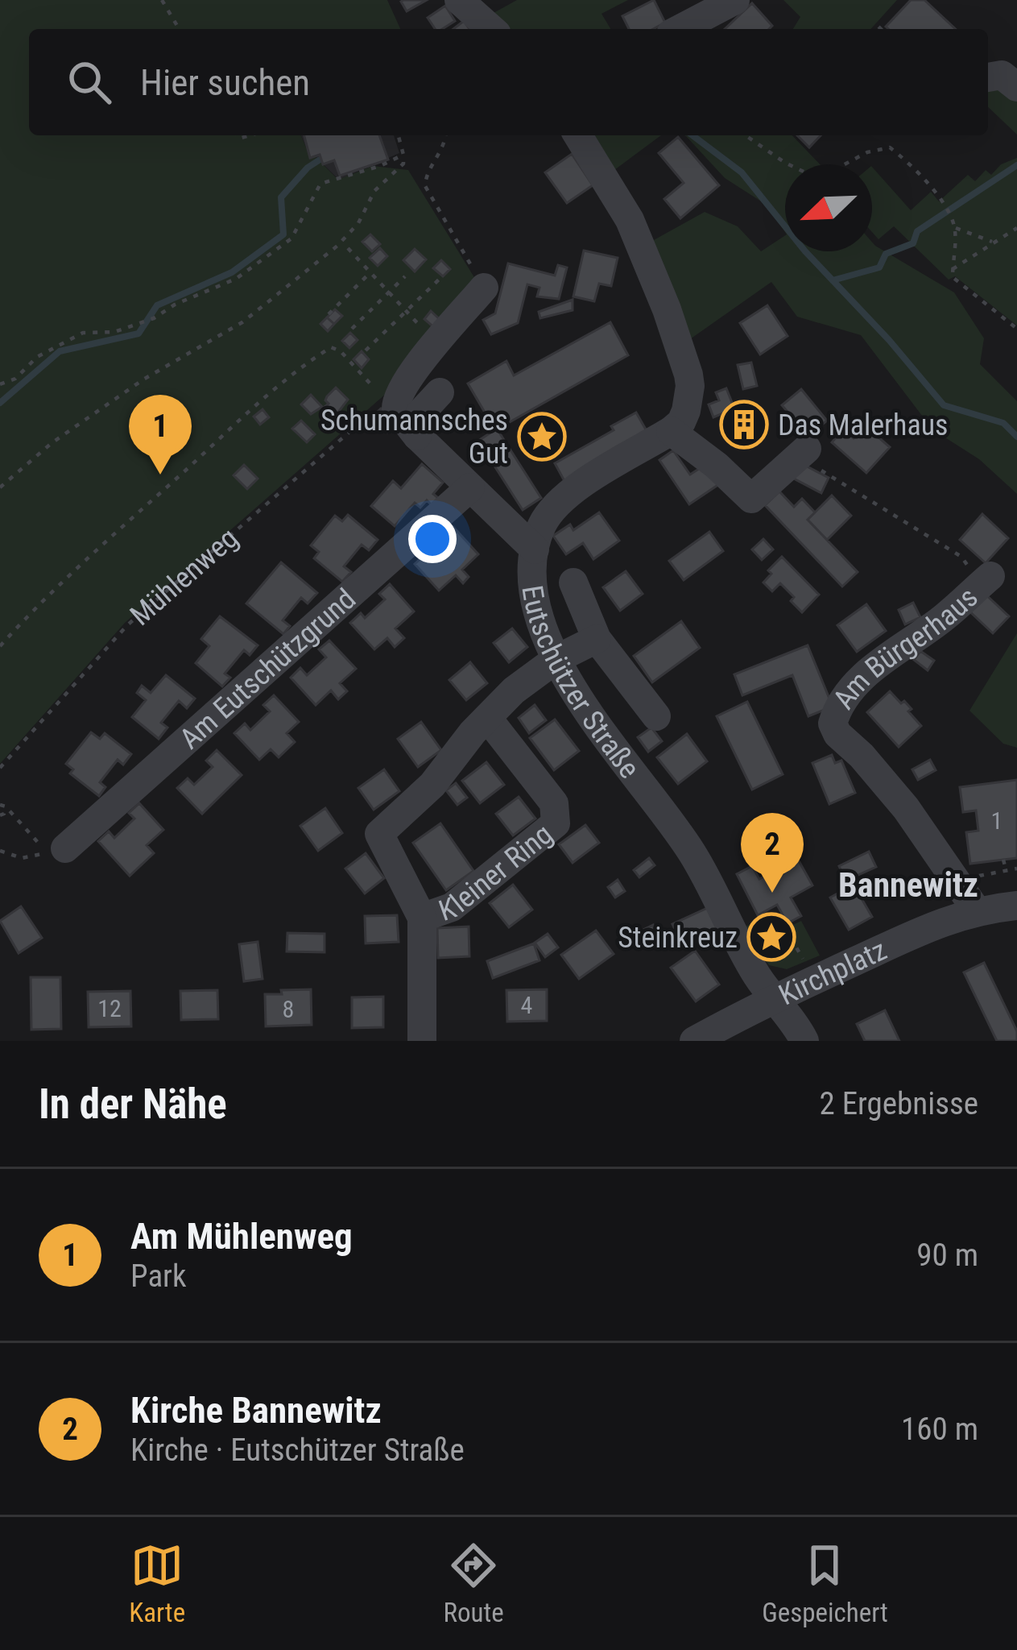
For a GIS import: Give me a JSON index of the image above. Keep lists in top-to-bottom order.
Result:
{
  "streets": {
    "street": [
      "Am Bürgerhaus",
      "Am Eutschützgrund",
      "Eutschützer Straße",
      "Kleiner Ring",
      "Kirchplatz"
    ],
    "path": ["Mühlenweg"]
  },
  "crossings": [
    ["Am Bürgerhaus", "Kirchplatz"],
    ["Eutschützer Straße", "Kleiner Ring"],
    ["Eutschützer Straße", "Kirchplatz"]
  ],
  "districts": ["Bannewitz"],
  "places": {
    "building": ["Das Malerhaus"],
    "place": ["Schumannsches Gut", "Steinkreuz"]
  },
  "house_numbers": [
    "1",
    "4",
    "12",
    "8"
  ],
  "north": "bottom left",
  "page": {
    "search": "Hier suchen",
    "pins": ["1", "2"],
    "heading": ["In der Nähe", "2 Ergebnisse"],
    "list": [
      {
        "mark": "1",
        "name": "Am Mühlenweg",
        "note": "Park",
        "value": "90 m"
      },
      {
        "mark": "2",
        "name": "Kirche Bannewitz",
        "note": "Kirche · Eutschützer Straße",
        "value": "160 m"
      }
    ],
    "nav": ["Karte", "Route", "Gespeichert"]
  }
}
